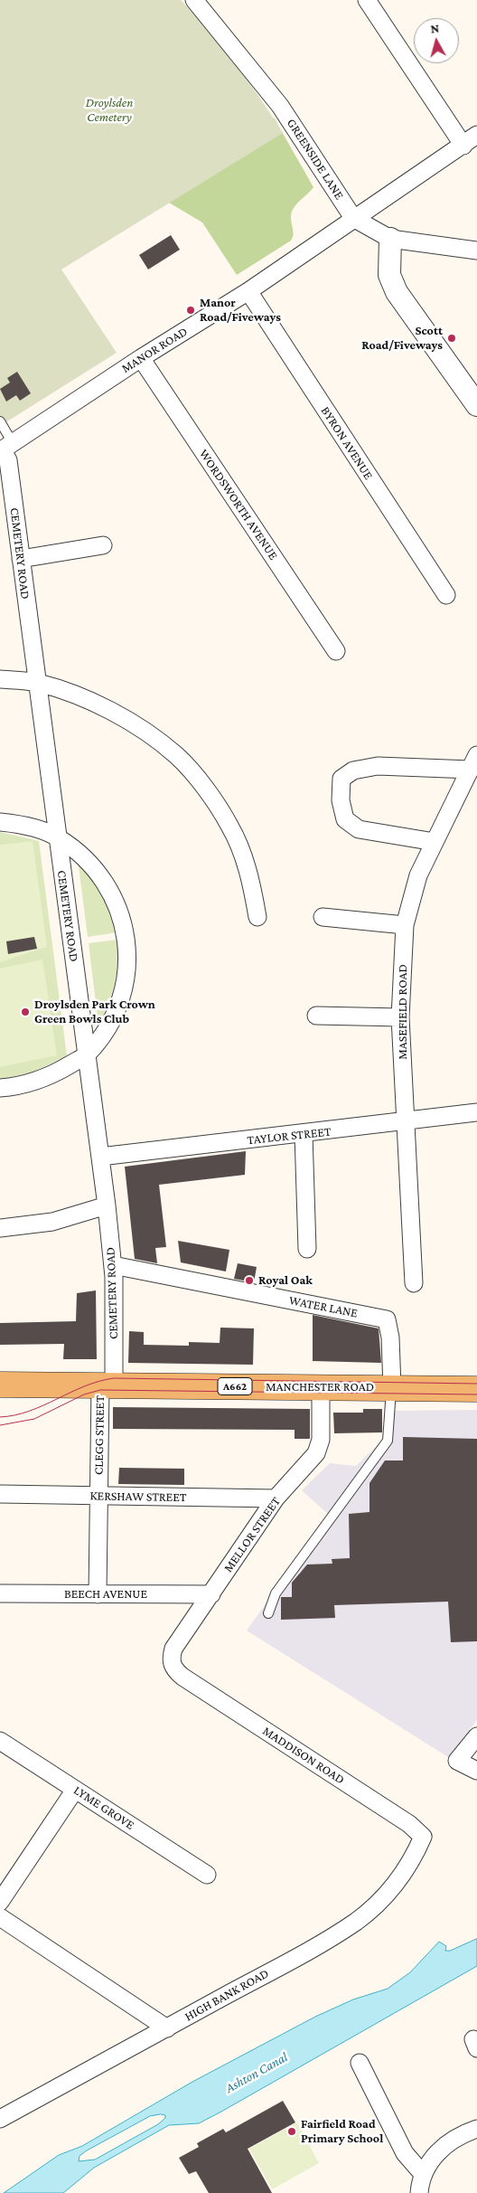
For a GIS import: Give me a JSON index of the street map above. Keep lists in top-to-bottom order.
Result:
{
  "streets": {
    "main road": ["A662", "MANCHESTER ROAD"],
    "street": [
      "GREENSIDE LANE",
      "MANOR ROAD",
      "BYRON AVENUE",
      "WORDSWORTH AVENUE",
      "CEMETERY ROAD",
      "MASEFIELD ROAD",
      "TAYLOR STREET",
      "WATER LANE",
      "CLEGG STREET",
      "KERSHAW STREET",
      "MELLOR STREET",
      "BEECH AVENUE",
      "MADDISON ROAD",
      "LYME GROVE",
      "HIGH BANK ROAD"
    ]
  },
  "crossings": [
    ["GREENSIDE LANE", "MANOR ROAD"],
    ["MANOR ROAD", "BYRON AVENUE"],
    ["MANOR ROAD", "WORDSWORTH AVENUE"],
    ["MANOR ROAD", "CEMETERY ROAD"],
    ["CEMETERY ROAD", "TAYLOR STREET"],
    ["CEMETERY ROAD", "WATER LANE"],
    ["CEMETERY ROAD", "MANCHESTER ROAD"],
    ["CEMETERY ROAD", "CLEGG STREET"],
    ["MASEFIELD ROAD", "TAYLOR STREET"],
    ["WATER LANE", "MANCHESTER ROAD"],
    ["MANCHESTER ROAD", "CLEGG STREET"],
    ["MANCHESTER ROAD", "MELLOR STREET"],
    ["CLEGG STREET", "KERSHAW STREET"],
    ["CLEGG STREET", "BEECH AVENUE"],
    ["KERSHAW STREET", "MELLOR STREET"],
    ["MELLOR STREET", "BEECH AVENUE"],
    ["MELLOR STREET", "MADDISON ROAD"],
    ["MADDISON ROAD", "HIGH BANK ROAD"]
  ],
  "water": ["Ashton Canal"],
  "parks": ["Droylsden Cemetery"],
  "places": [
    "Manor Road/Fiveways",
    "Scott Road/Fiveways",
    "Droylsden Park Crown Green Bowls Club",
    "Royal Oak",
    "Fairfield Road Primary School"
  ],
  "north": "top"
}
